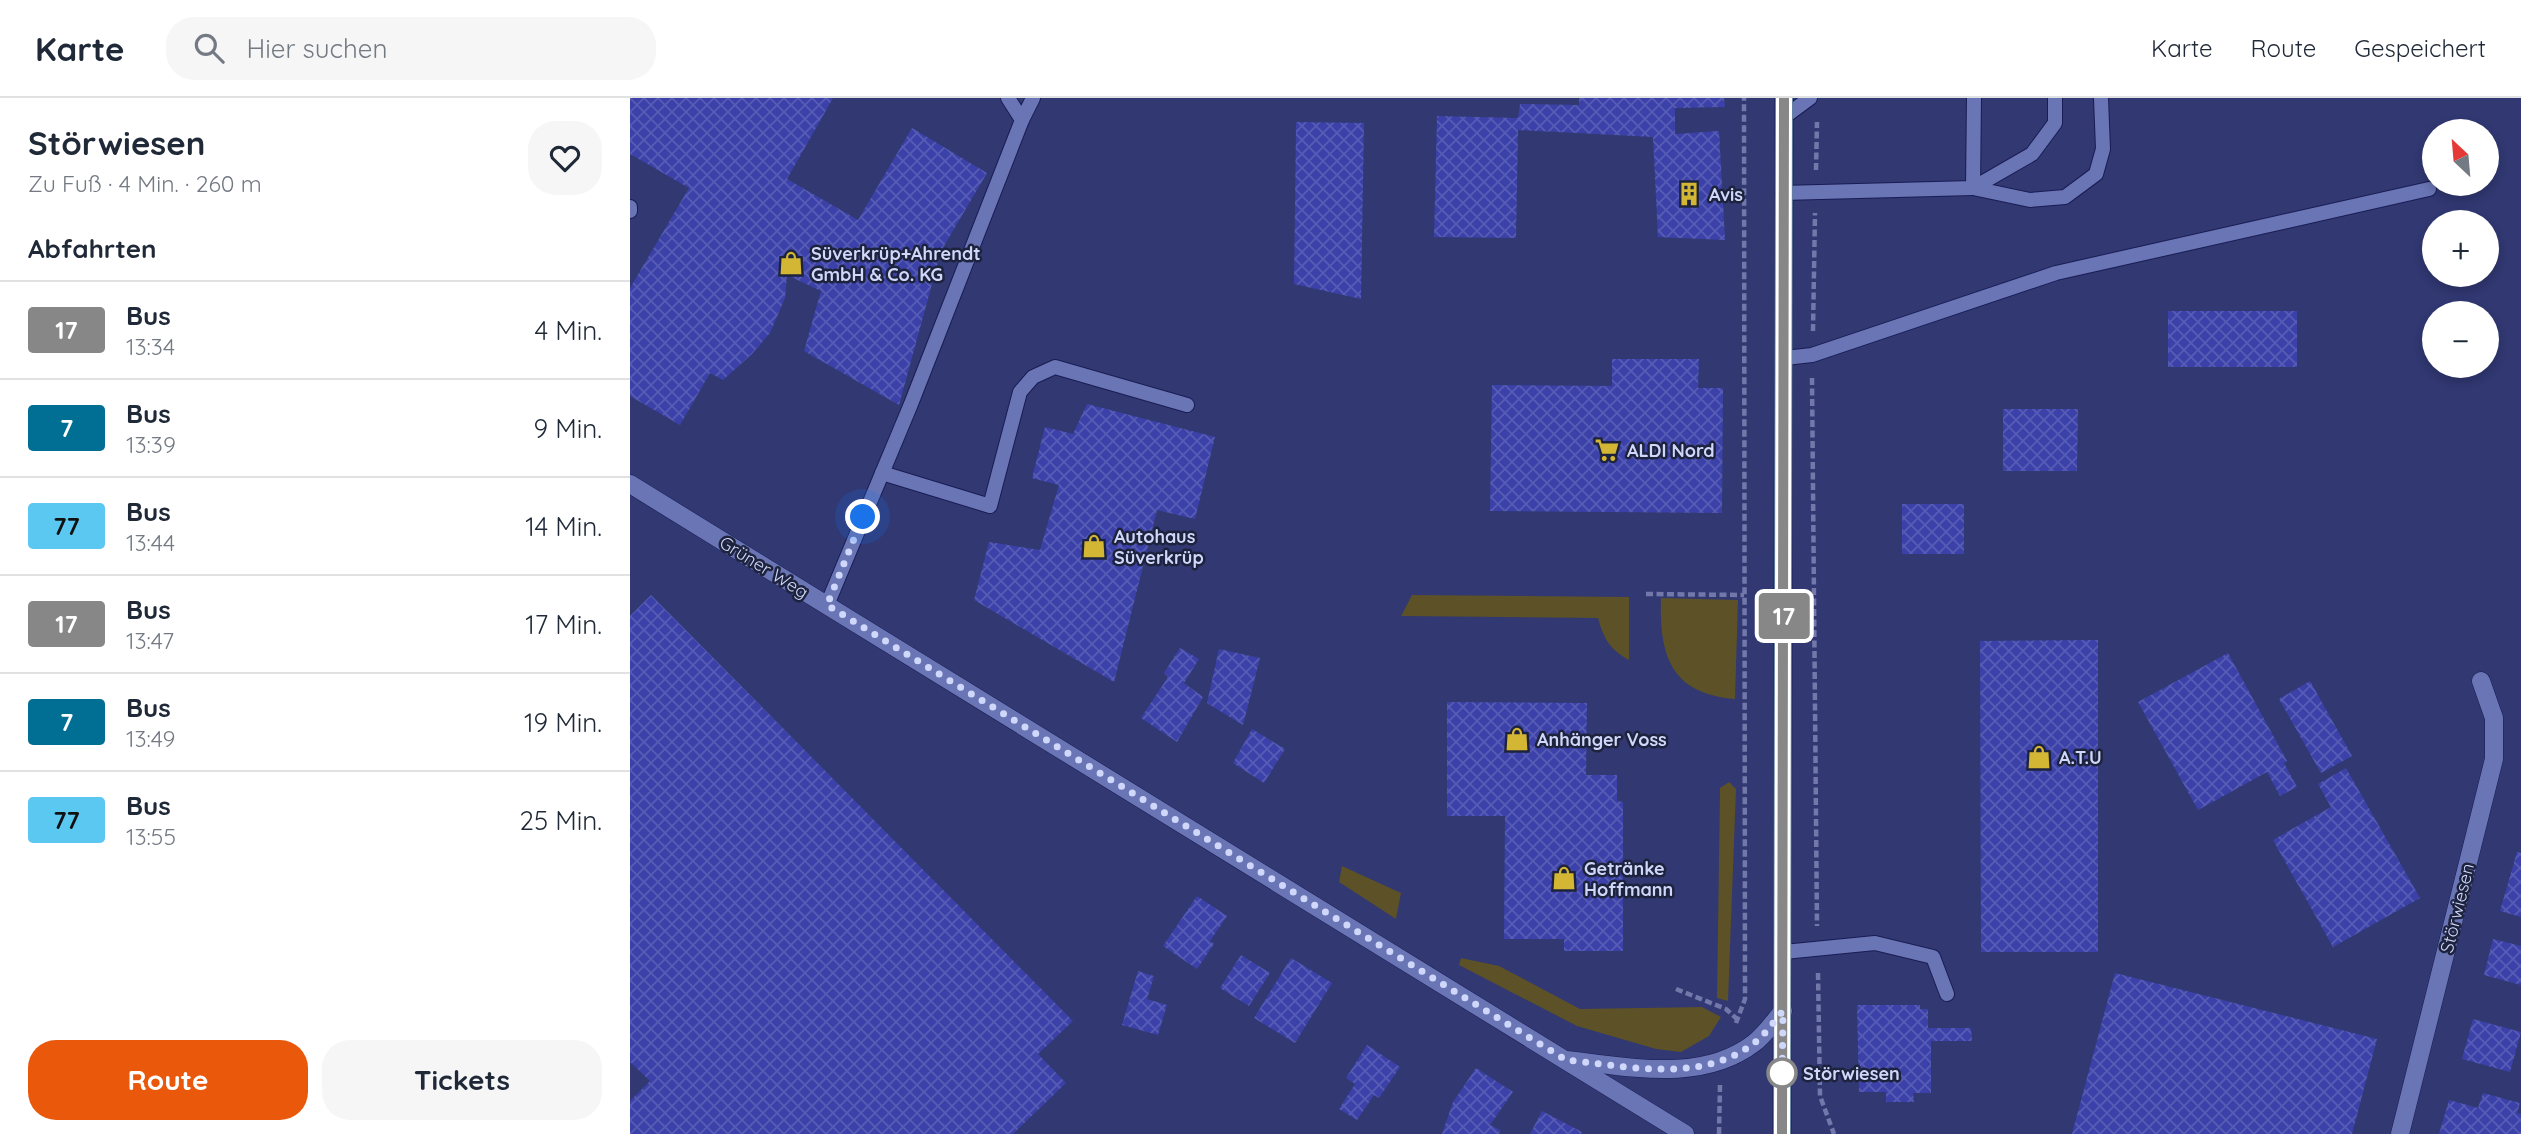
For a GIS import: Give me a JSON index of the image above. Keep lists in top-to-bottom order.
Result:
{
  "streets": {
    "street": ["Grüner Weg", "Störwiesen"]
  },
  "places": {
    "building": ["Avis"],
    "shop": [
      "Süverkrüp+Ahrendt GmbH & Co. KG",
      "Autohaus Süverkrüp",
      "Anhänger Voss",
      "A.T.U",
      "Getränke Hoffmann"
    ],
    "supermarket": ["ALDI Nord"],
    "other": ["Störwiesen"]
  },
  "lines": ["bus line 17"],
  "north": "top left",
  "page": {
    "header": "Karte",
    "search": "Hier suchen",
    "nav": ["Karte", "Route", "Gespeichert"],
    "heading": [
      ["Störwiesen", "Zu Fuß · 4 Min. · 260 m"],
      "Abfahrten"
    ],
    "on_map": "17",
    "map_buttons": ["+", "−"],
    "list": [
      {
        "mark": "17",
        "name": "Bus",
        "note": "13:34",
        "value": "4 Min."
      },
      {
        "mark": "7",
        "name": "Bus",
        "note": "13:39",
        "value": "9 Min."
      },
      {
        "mark": "77",
        "name": "Bus",
        "note": "13:44",
        "value": "14 Min."
      },
      {
        "mark": "17",
        "name": "Bus",
        "note": "13:47",
        "value": "17 Min."
      },
      {
        "mark": "7",
        "name": "Bus",
        "note": "13:49",
        "value": "19 Min."
      },
      {
        "mark": "77",
        "name": "Bus",
        "note": "13:55",
        "value": "25 Min."
      }
    ],
    "buttons": ["Route", "Tickets"]
  }
}
